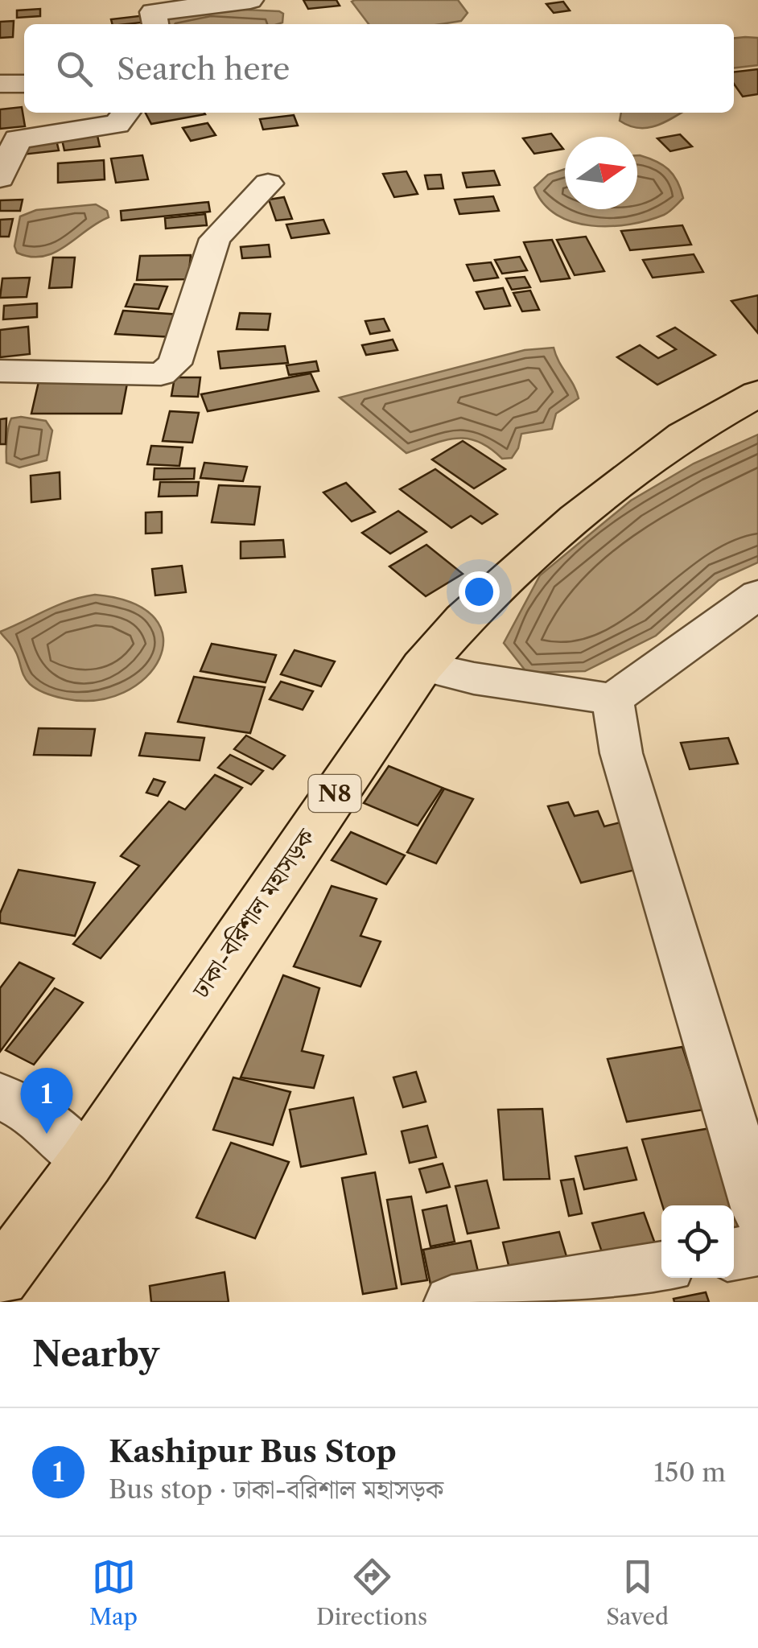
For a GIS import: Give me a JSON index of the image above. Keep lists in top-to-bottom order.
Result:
{
  "streets": {
    "highway": ["N8", "ঢাকা-বরিশাল মহাসড়ক"]
  },
  "north": "right",
  "page": {
    "search": "Search here",
    "pins": "1",
    "heading": "Nearby",
    "list": [
      {
        "mark": "1",
        "name": "Kashipur Bus Stop",
        "note": "Bus stop · ঢাকা-বরিশাল মহাসড়ক",
        "value": "150 m"
      }
    ],
    "nav": ["Map", "Directions", "Saved"]
  }
}
